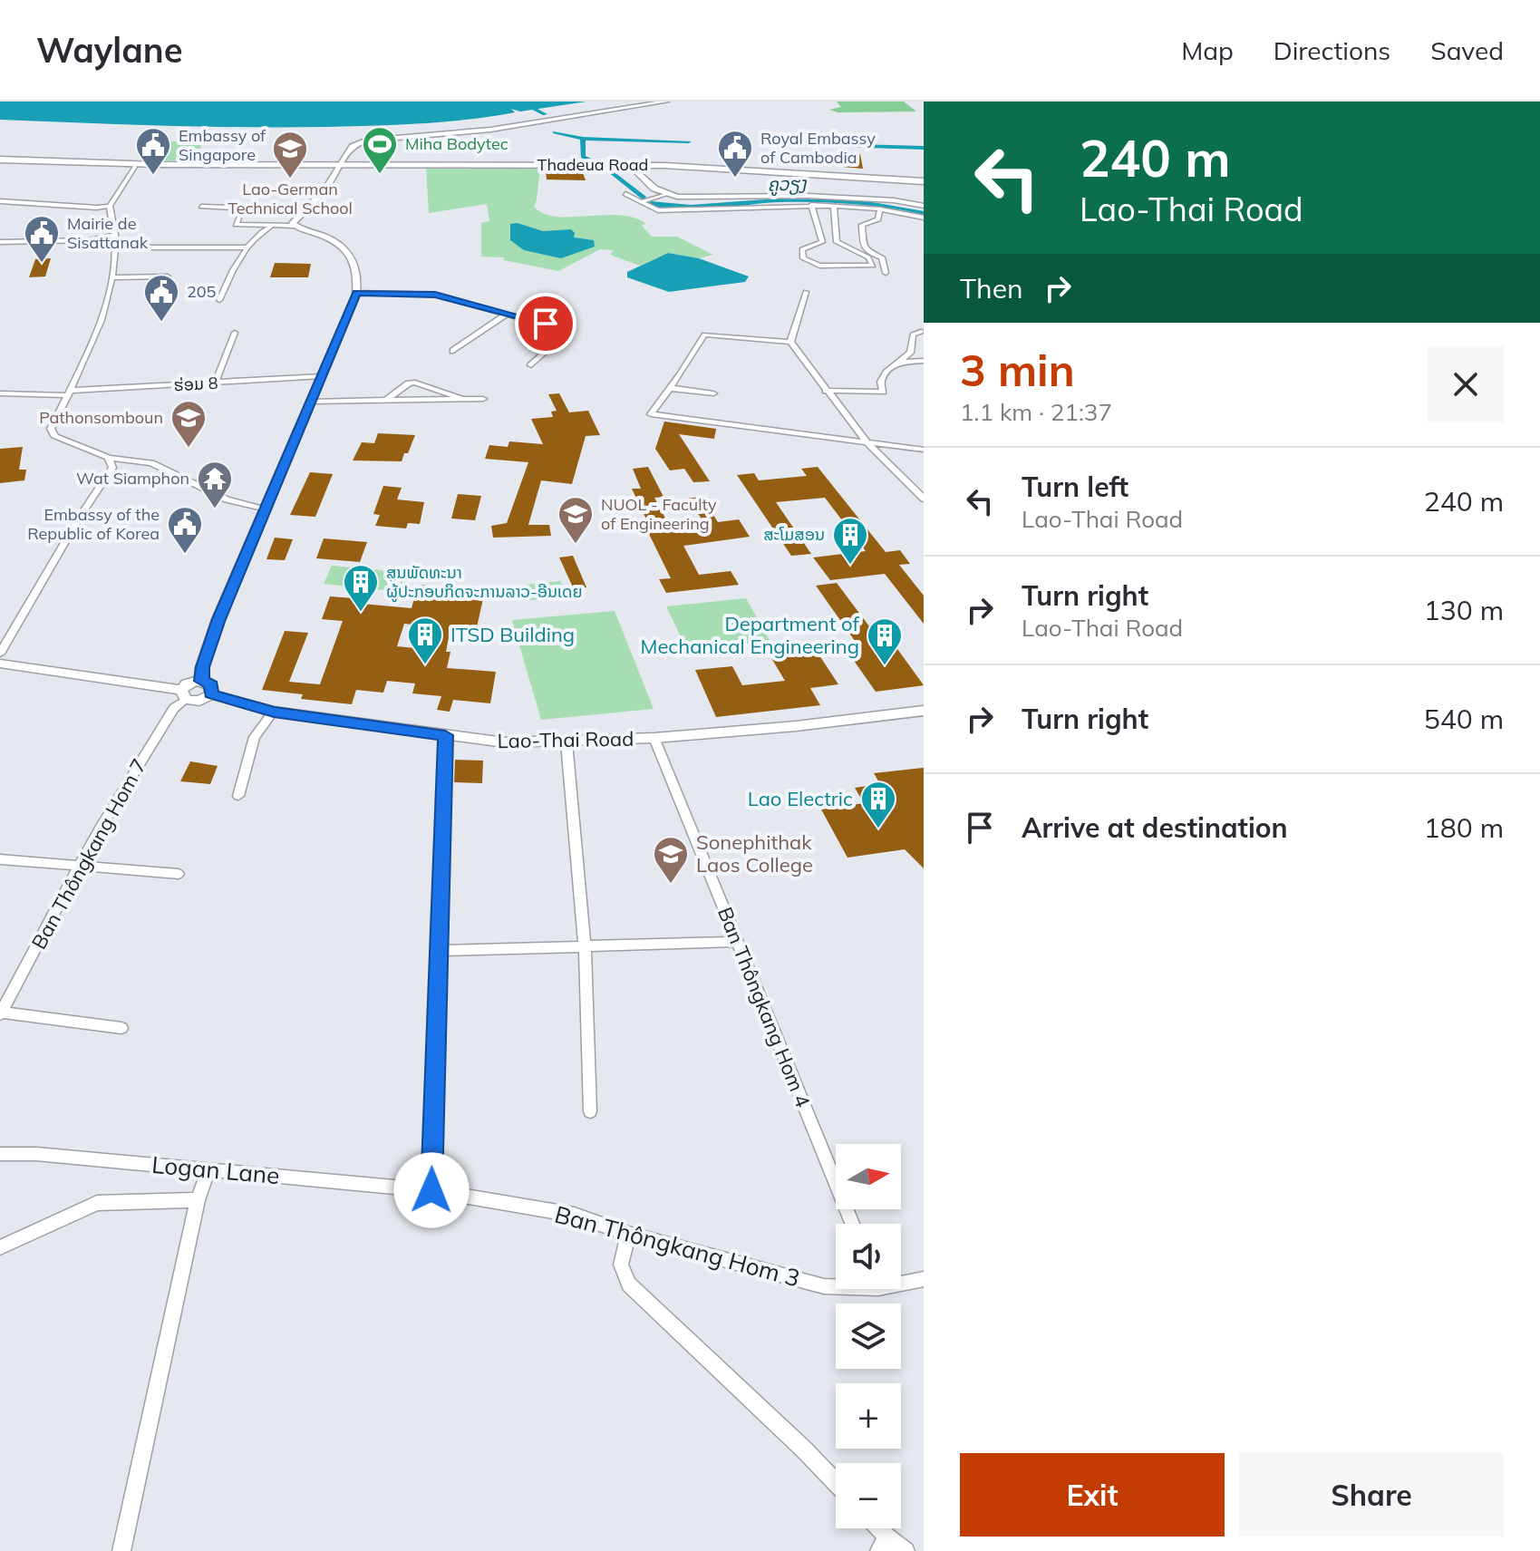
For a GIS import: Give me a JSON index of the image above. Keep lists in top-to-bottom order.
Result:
{
  "streets": {
    "main road": ["Thadeua Road"],
    "street": [
      "ຮ່ອມ 8",
      "Lao-Thai Road",
      "Ban Thôngkang Hom 7",
      "Ban Thôngkang Hom 4",
      "Logan Lane",
      "Ban Thôngkang Hom 3"
    ]
  },
  "crossings": [
    ["Lao-Thai Road", "Ban Thôngkang Hom 4"],
    ["Logan Lane", "Ban Thôngkang Hom 3"]
  ],
  "water": ["ຄູວຽງ"],
  "places": {
    "sports": ["Miha Bodytec"],
    "public building": [
      "Embassy of Singapore",
      "Royal Embassy of Cambodia",
      "Mairie de Sisattanak",
      "205",
      "Embassy of the Republic of Korea"
    ],
    "school or university": [
      "Lao-German Technical School",
      "Pathonsomboun",
      "NUOL - Faculty of Engineering",
      "Sonephithak Laos College"
    ],
    "temple": ["Wat Siamphon"],
    "building": [
      "ສະໂມສອນ",
      "ສູນພັດທະນາ ຜູ້ປະກອບກິດຈະການລາວ-ອີນເດຍ",
      "ITSD Building",
      "Department of Mechanical Engineering",
      "Lao Electric"
    ]
  },
  "north": "right",
  "page": {
    "header": "Waylane",
    "nav": ["Map", "Directions", "Saved"],
    "turn": ["240 m", "Lao-Thai Road"],
    "then": "Then",
    "heading": ["3 min", "1.1 km · 21:37"],
    "list": [
      {
        "name": "Turn left",
        "note": "Lao-Thai Road",
        "value": "240 m"
      },
      {
        "name": "Turn right",
        "note": "Lao-Thai Road",
        "value": "130 m"
      },
      {
        "name": "Turn right",
        "value": "540 m"
      },
      {
        "name": "Arrive at destination",
        "value": "180 m"
      }
    ],
    "map_buttons": ["+", "−"],
    "buttons": ["Exit", "Share"]
  }
}
